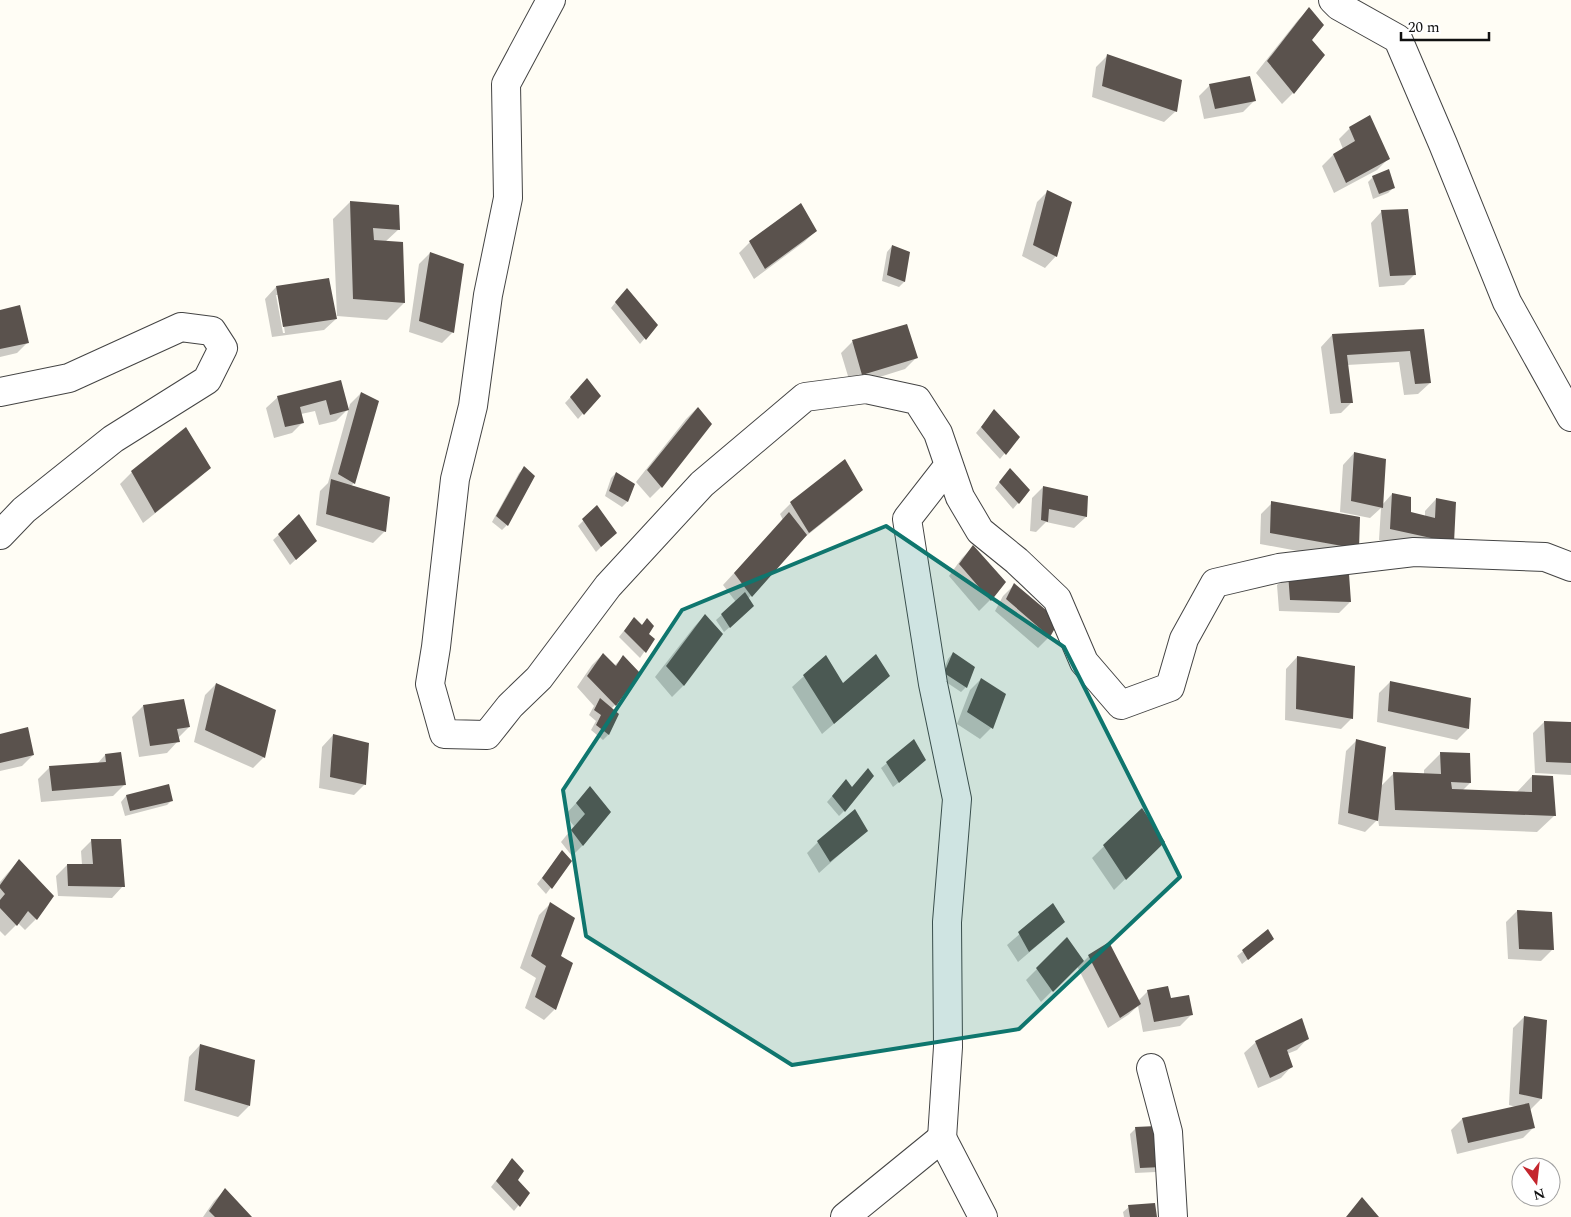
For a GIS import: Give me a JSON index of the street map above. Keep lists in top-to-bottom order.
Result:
{
  "scale_bar": "20 m",
  "north": "bottom"
}
